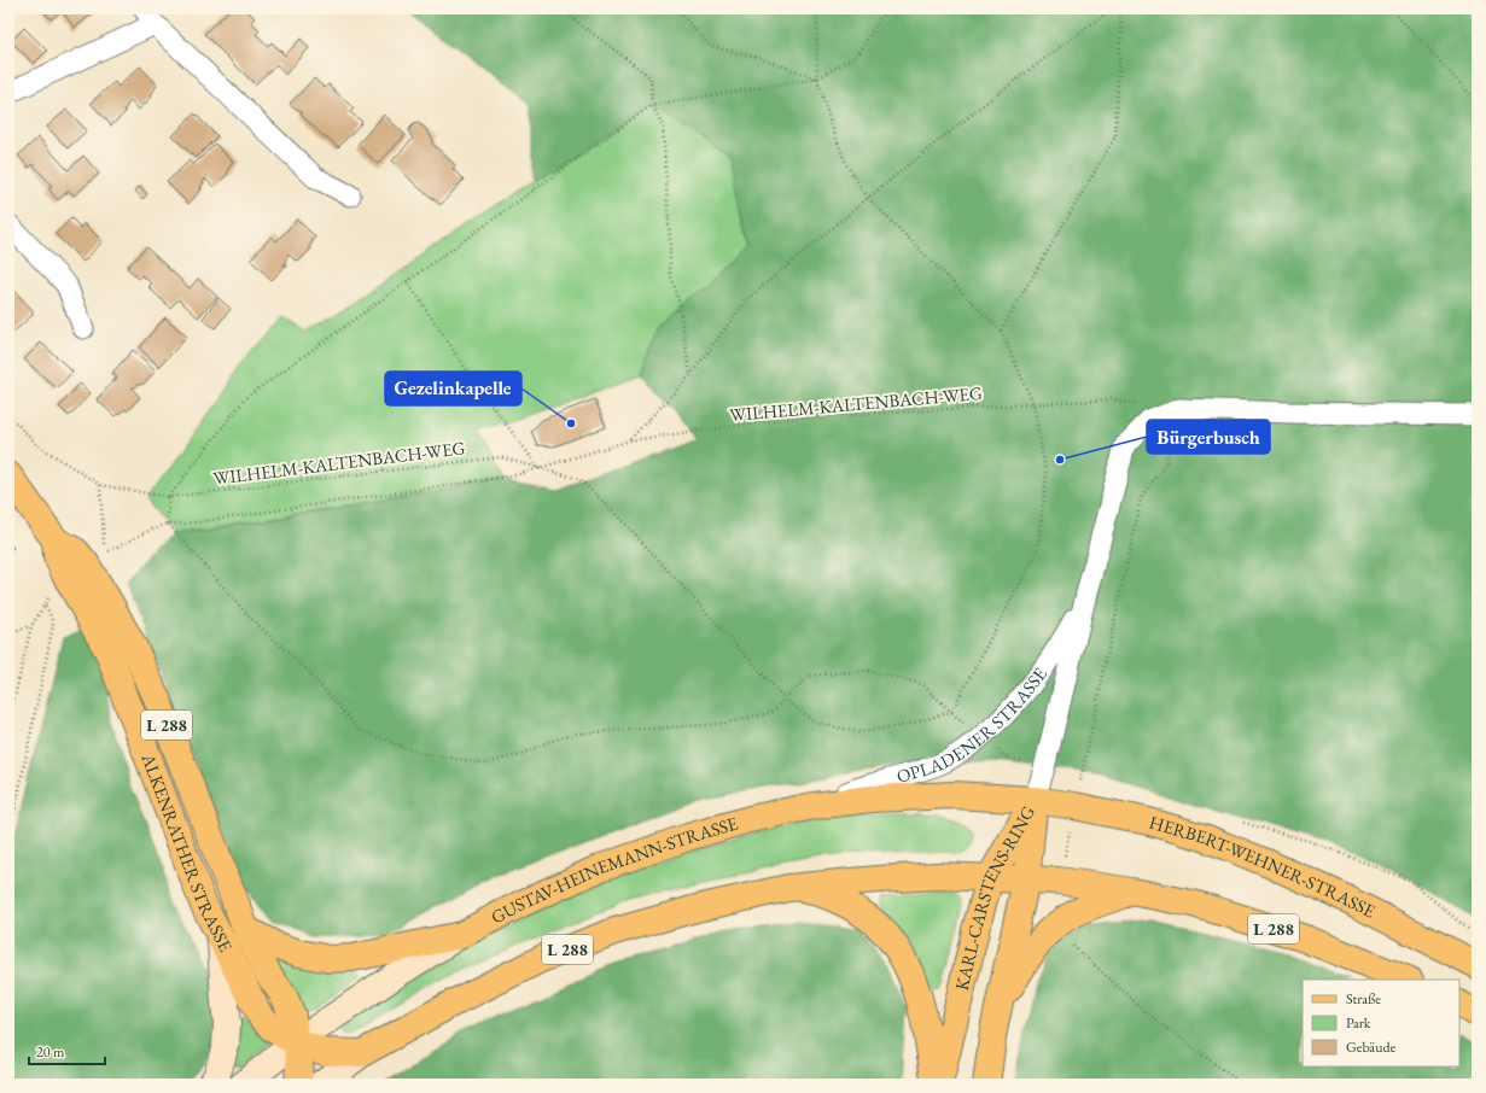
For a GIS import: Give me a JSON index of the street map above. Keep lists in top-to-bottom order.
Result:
{
  "streets": {
    "main road": [
      "L 288",
      "ALKENRATHER STRASSE",
      "HERBERT-WEHNER-STRASSE",
      "GUSTAV-HEINEMANN-STRASSE",
      "KARL-CARSTENS-RING"
    ],
    "street": ["OPLADENER STRASSE"],
    "path": ["WILHELM-KALTENBACH-WEG"]
  },
  "crossings": [
    ["WILHELM-KALTENBACH-WEG", "OPLADENER STRASSE"],
    ["OPLADENER STRASSE", "HERBERT-WEHNER-STRASSE"],
    ["OPLADENER STRASSE", "GUSTAV-HEINEMANN-STRASSE"],
    ["OPLADENER STRASSE", "KARL-CARSTENS-RING"],
    ["L 288", "ALKENRATHER STRASSE"],
    ["L 288", "KARL-CARSTENS-RING"],
    ["ALKENRATHER STRASSE", "GUSTAV-HEINEMANN-STRASSE"],
    ["HERBERT-WEHNER-STRASSE", "GUSTAV-HEINEMANN-STRASSE"],
    ["HERBERT-WEHNER-STRASSE", "KARL-CARSTENS-RING"],
    ["GUSTAV-HEINEMANN-STRASSE", "KARL-CARSTENS-RING"]
  ],
  "places": ["Gezelinkapelle", "Bürgerbusch"],
  "legend": ["Straße", "Park", "Gebäude"],
  "scale_bar": "20 m"
}
